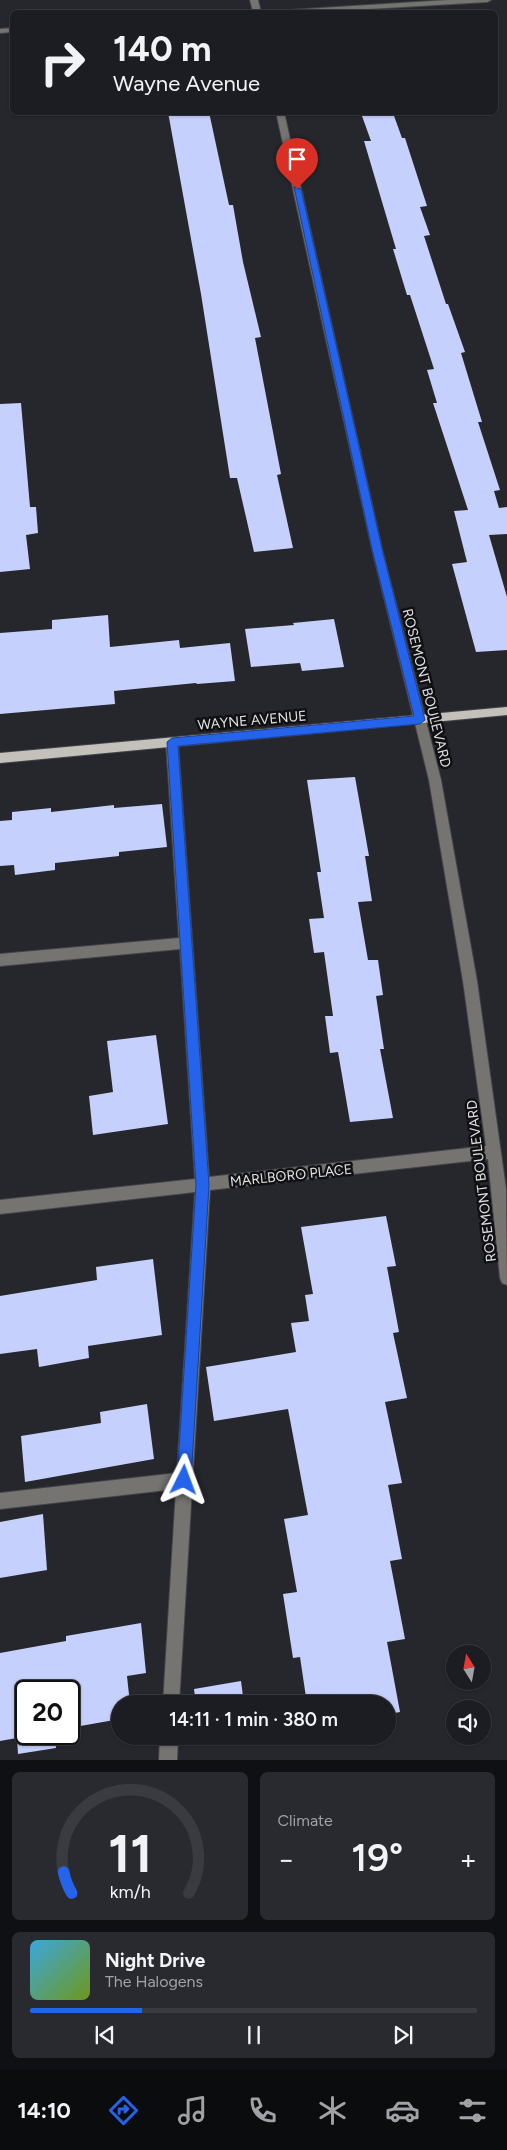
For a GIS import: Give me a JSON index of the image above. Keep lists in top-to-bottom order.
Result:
{
  "streets": {
    "main road": ["WAYNE AVENUE"],
    "street": ["ROSEMONT BOULEVARD", "MARLBORO PLACE"]
  },
  "crossings": [
    ["ROSEMONT BOULEVARD", "WAYNE AVENUE"],
    ["ROSEMONT BOULEVARD", "MARLBORO PLACE"]
  ],
  "north": "top",
  "page": {
    "turn": ["140 m", "Wayne Avenue"],
    "limit": "20",
    "trip": "14:11 · 1 min · 380 m",
    "tile": "Climate",
    "heat": ["−", "19°", "+"],
    "song": ["Night Drive", "The Halogens"],
    "tabs": "14:10",
    "gauge": ["11", "km/h"]
  }
}
